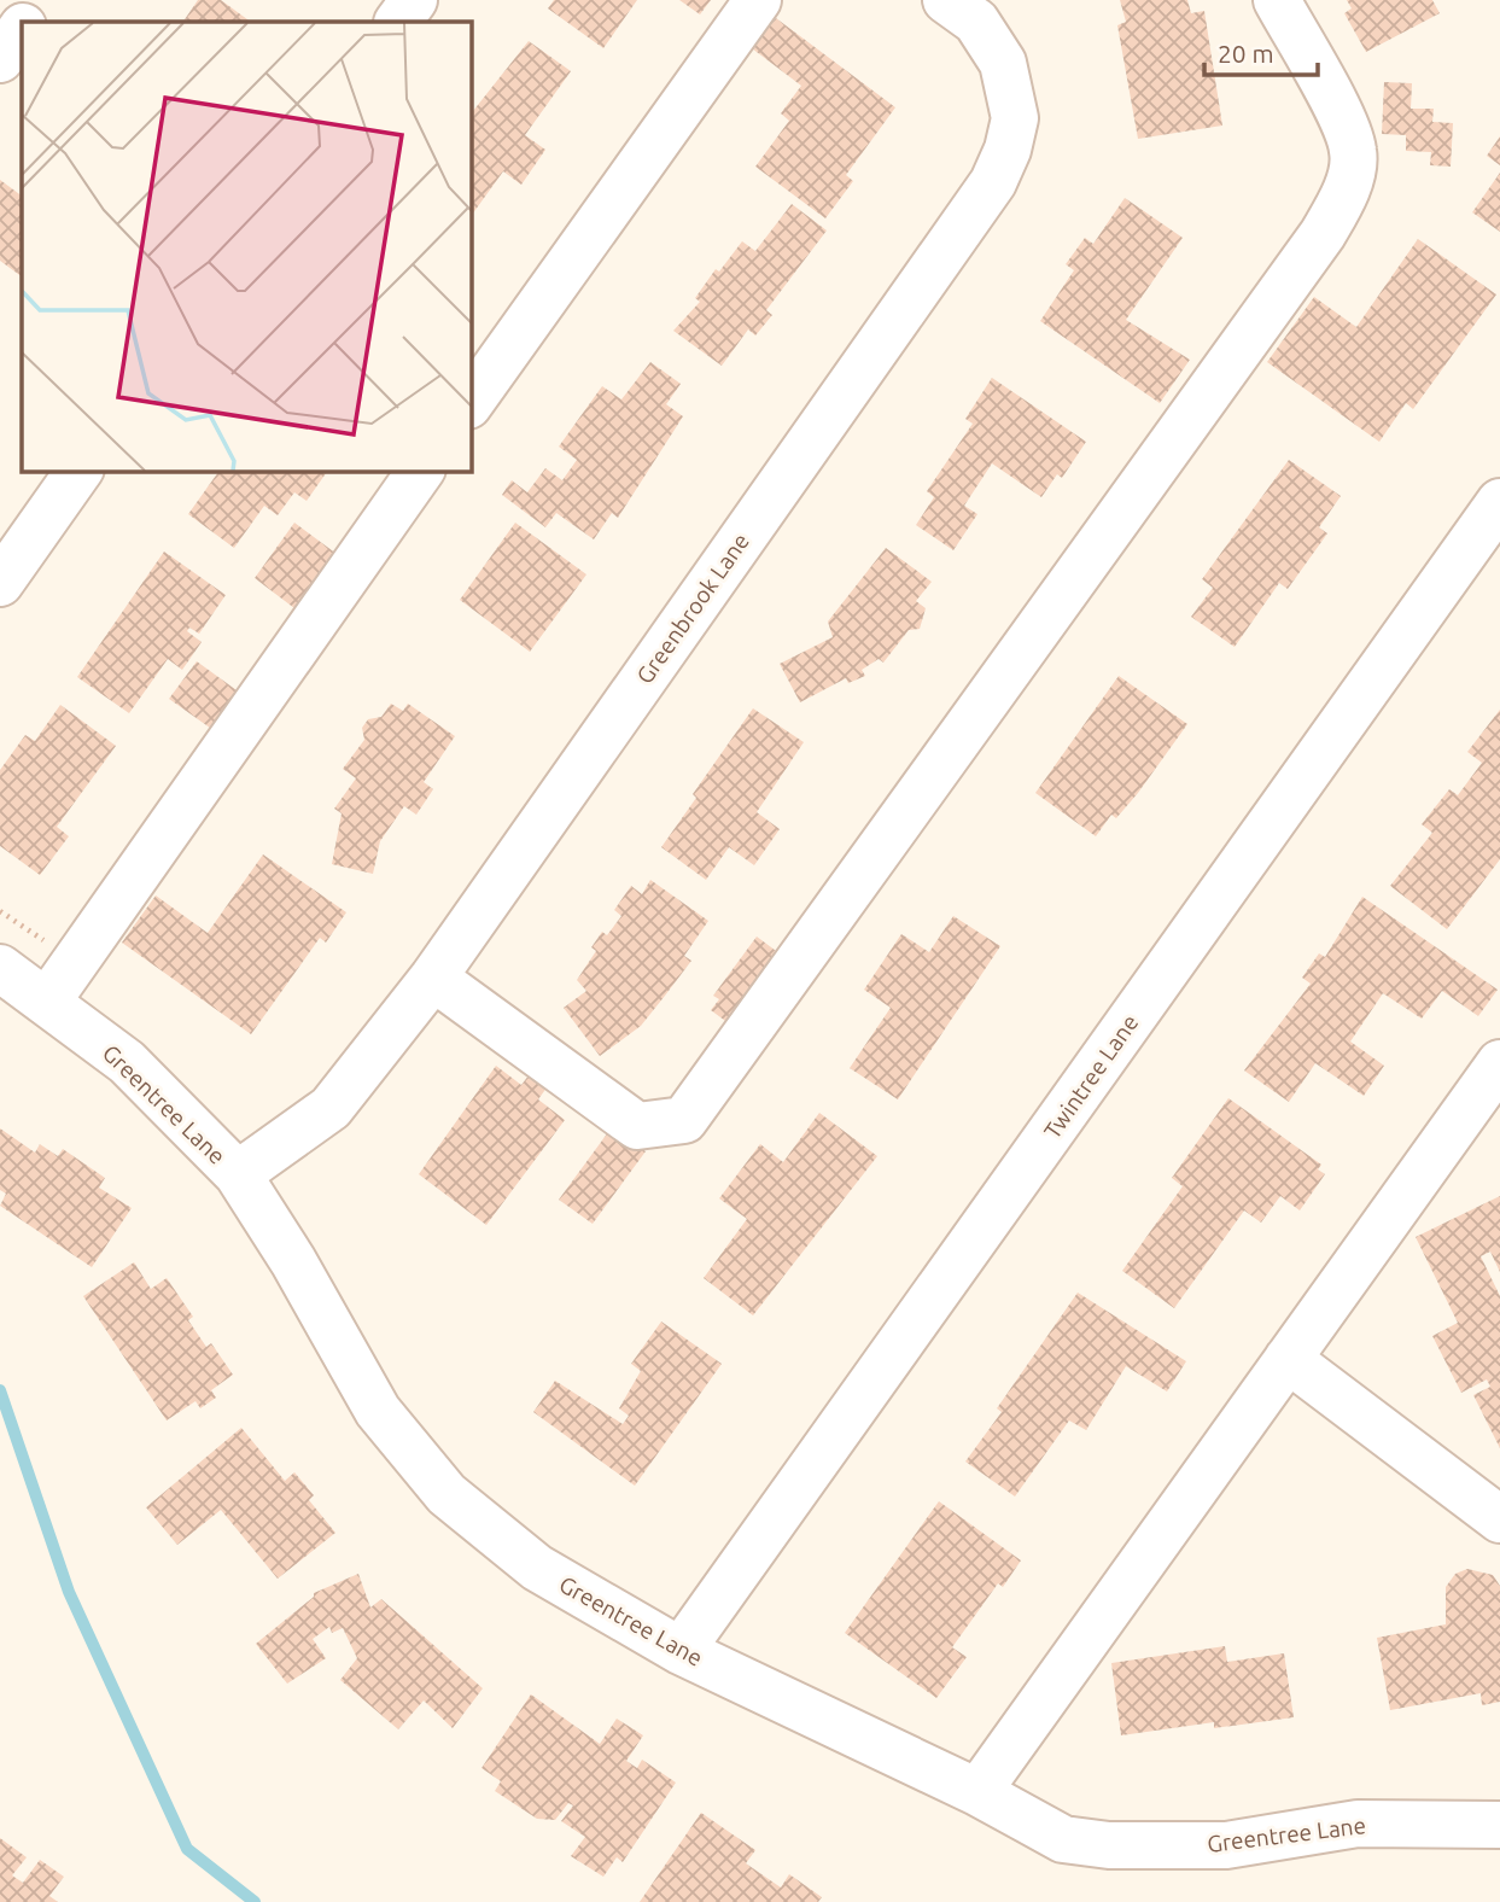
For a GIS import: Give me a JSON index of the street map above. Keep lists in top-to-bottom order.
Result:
{
  "streets": {
    "street": ["Greenbrook Lane", "Twintree Lane", "Greentree Lane"]
  },
  "crossings": [
    ["Greenbrook Lane", "Greentree Lane"],
    ["Twintree Lane", "Greentree Lane"]
  ],
  "scale_bar": "20 m"
}
